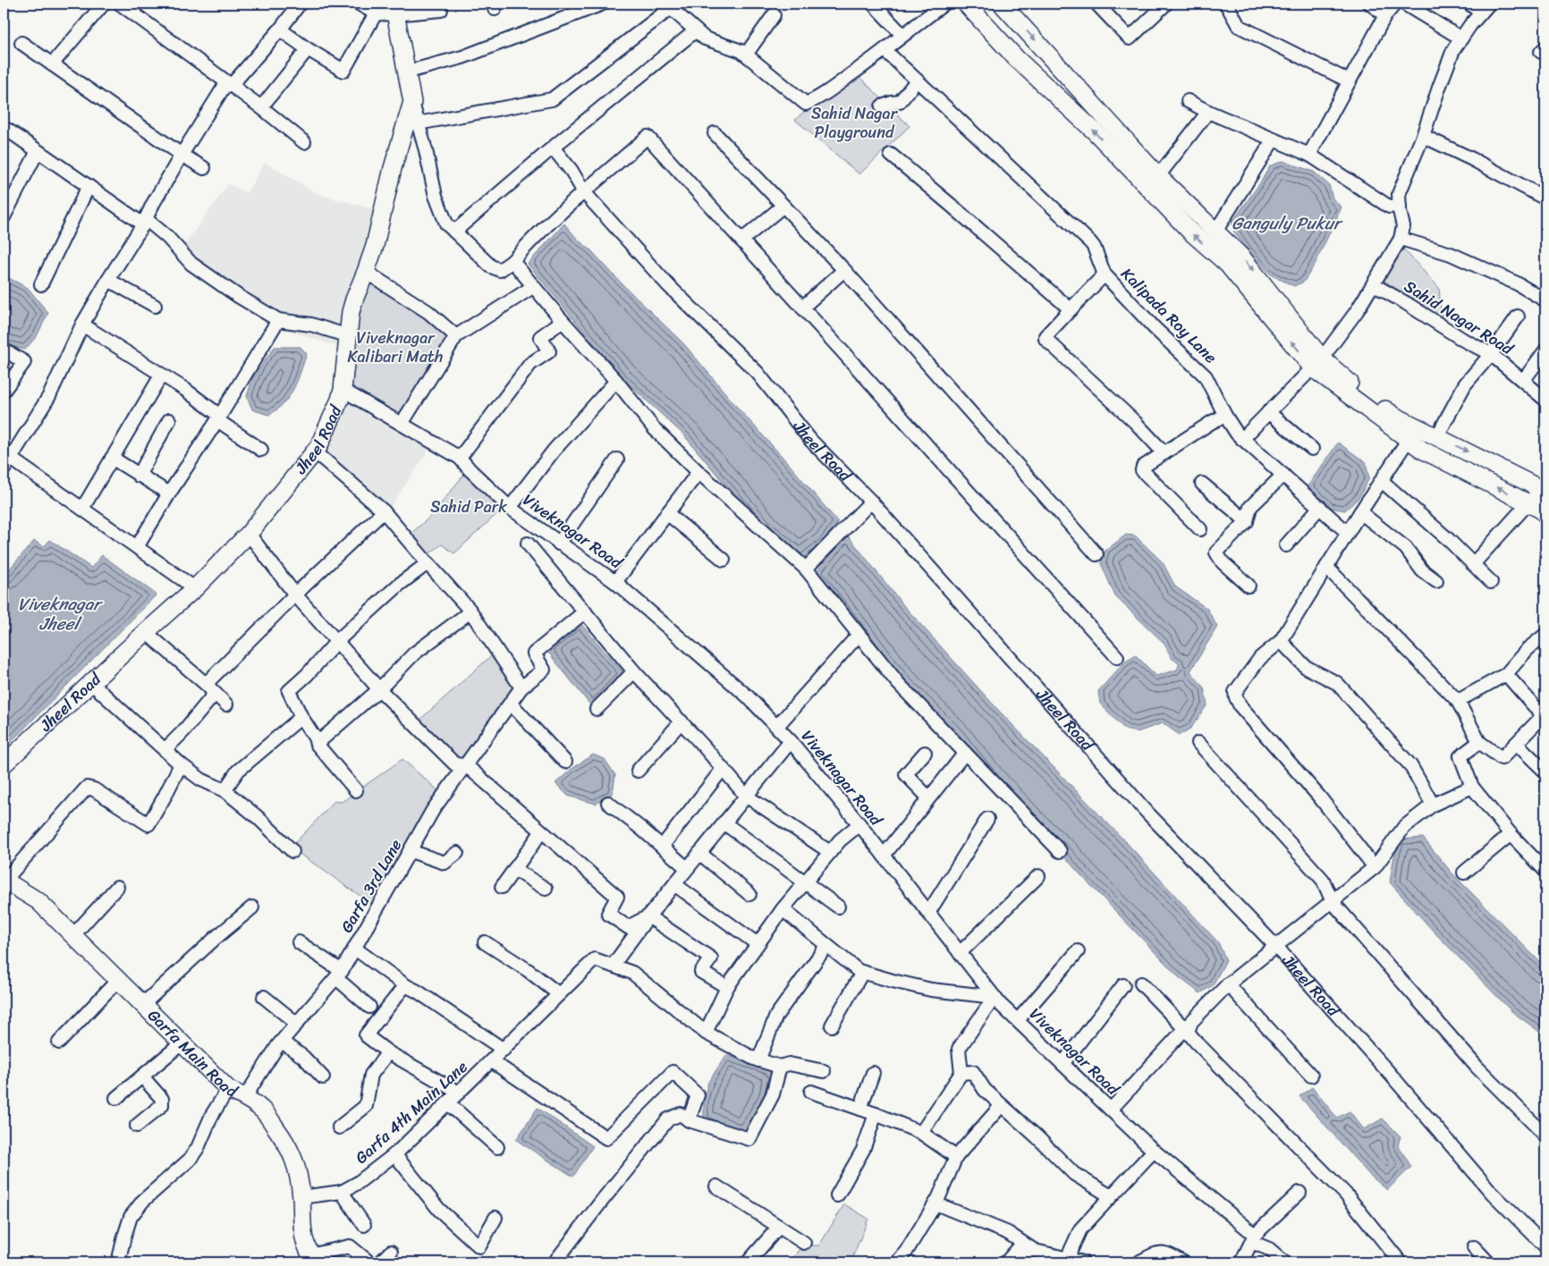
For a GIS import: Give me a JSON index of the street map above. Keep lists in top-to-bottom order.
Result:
{
  "streets": {
    "main road": ["Jheel Road", "Garfa Main Road"],
    "street": [
      "Kalipada Roy Lane",
      "Sahid Nagar Road",
      "Viveknagar Road",
      "Garfa 3rd Lane",
      "Garfa 4th Main Lane"
    ]
  },
  "crossings": [
    ["Jheel Road", "Viveknagar Road"],
    ["Garfa 3rd Lane", "Garfa Main Road"],
    ["Garfa Main Road", "Garfa 4th Main Lane"]
  ],
  "water": ["Ganguly Pukur", "Viveknagar Jheel"],
  "parks": ["Sahid Nagar Playground", "Viveknagar Kalibari Math", "Sahid Park"]
}
